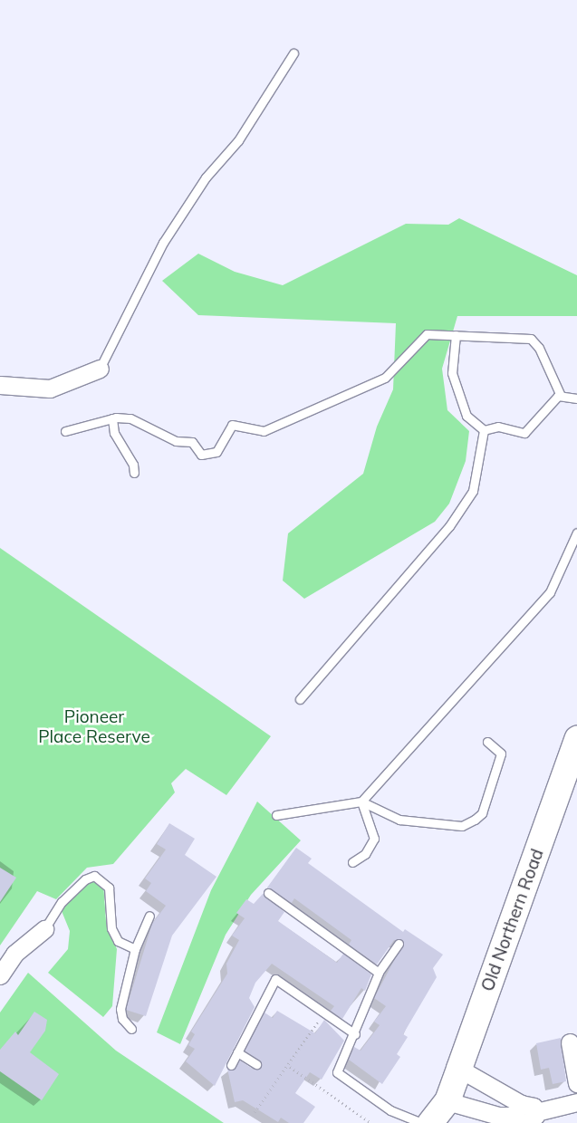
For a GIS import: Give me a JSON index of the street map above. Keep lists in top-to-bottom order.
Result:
{
  "streets": {
    "main road": ["Old Northern Road"]
  },
  "parks": ["Pioneer Place Reserve"]
}
